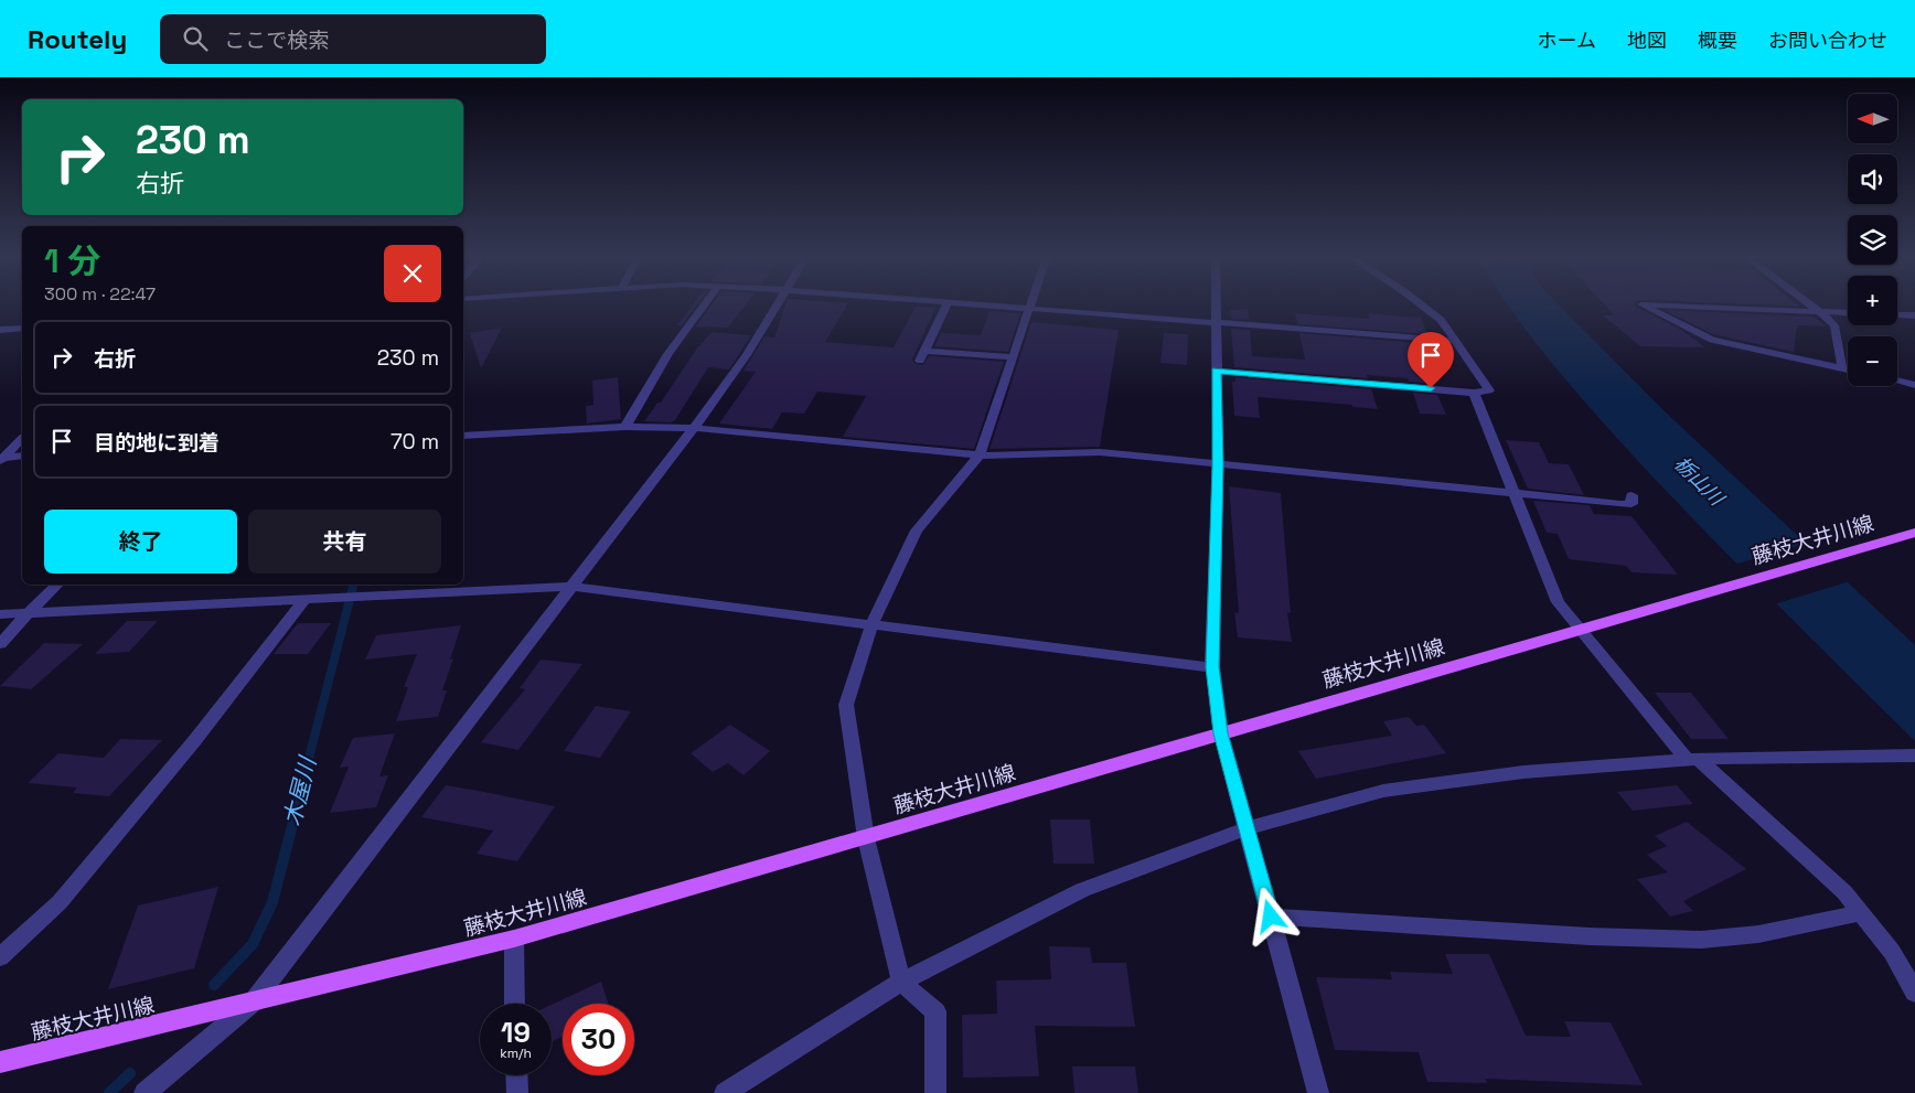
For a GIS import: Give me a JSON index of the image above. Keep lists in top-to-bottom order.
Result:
{
  "streets": {
    "main road": ["藤枝大井川線"]
  },
  "water": ["栃山川", "木屋川"],
  "north": "left",
  "page": {
    "header": "Routely",
    "search": "ここで検索",
    "nav": [
      "ホーム",
      "地図",
      "概要",
      "お問い合わせ"
    ],
    "map_buttons": ["+", "−"],
    "turn": ["230 m", "右折"],
    "heading": ["1 分", "300 m · 22:47"],
    "list": [
      {
        "name": "右折",
        "value": "230 m"
      },
      {
        "name": "目的地に到着",
        "value": "70 m"
      }
    ],
    "buttons": ["終了", "共有"],
    "speed": "19 km/h",
    "limit": "30"
  }
}
